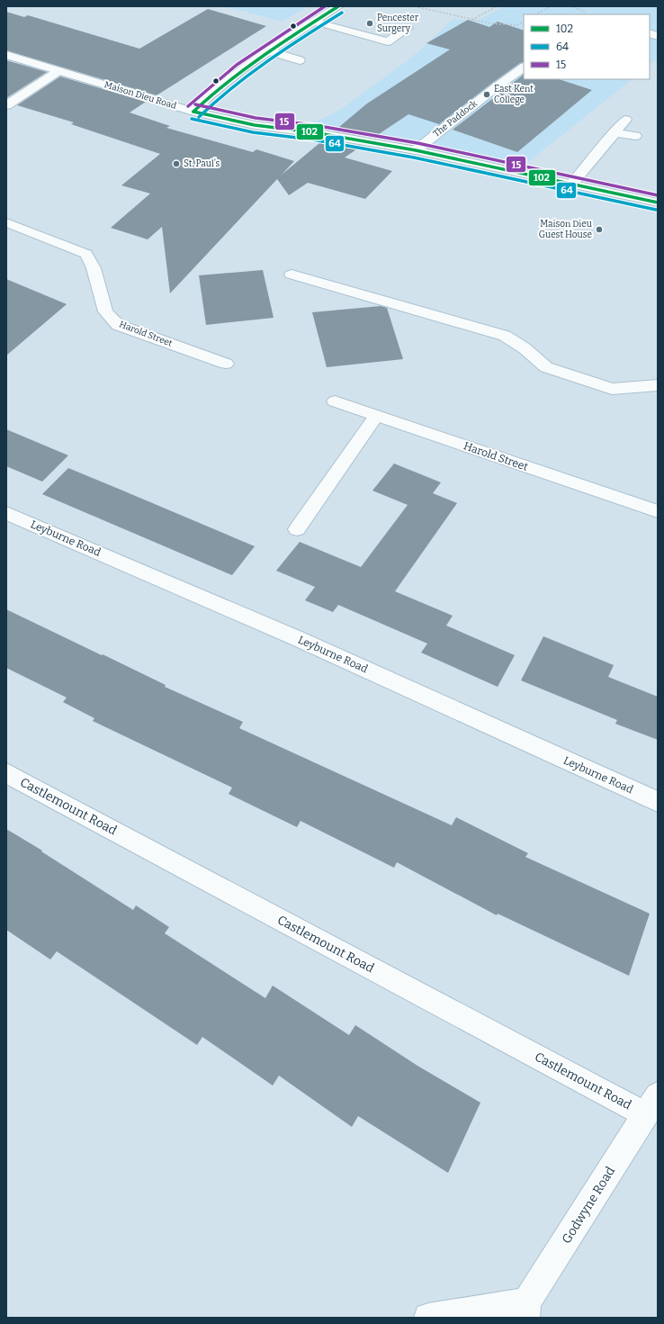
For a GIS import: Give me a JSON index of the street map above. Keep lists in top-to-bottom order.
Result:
{
  "streets": {
    "street": [
      "Maison Dieu Road",
      "The Paddock",
      "Harold Street",
      "Leyburne Road",
      "Castlemount Road",
      "Godwyne Road"
    ]
  },
  "crossings": [
    ["Maison Dieu Road", "The Paddock"],
    ["Castlemount Road", "Godwyne Road"]
  ],
  "places": [
    "Pencester Surgery",
    "East Kent College",
    "St. Paul's",
    "Maison Dieu Guest House"
  ],
  "lines": ["transit line 102", "transit line 15", "transit line 64"],
  "legend": ["102", "64", "15"]
}
